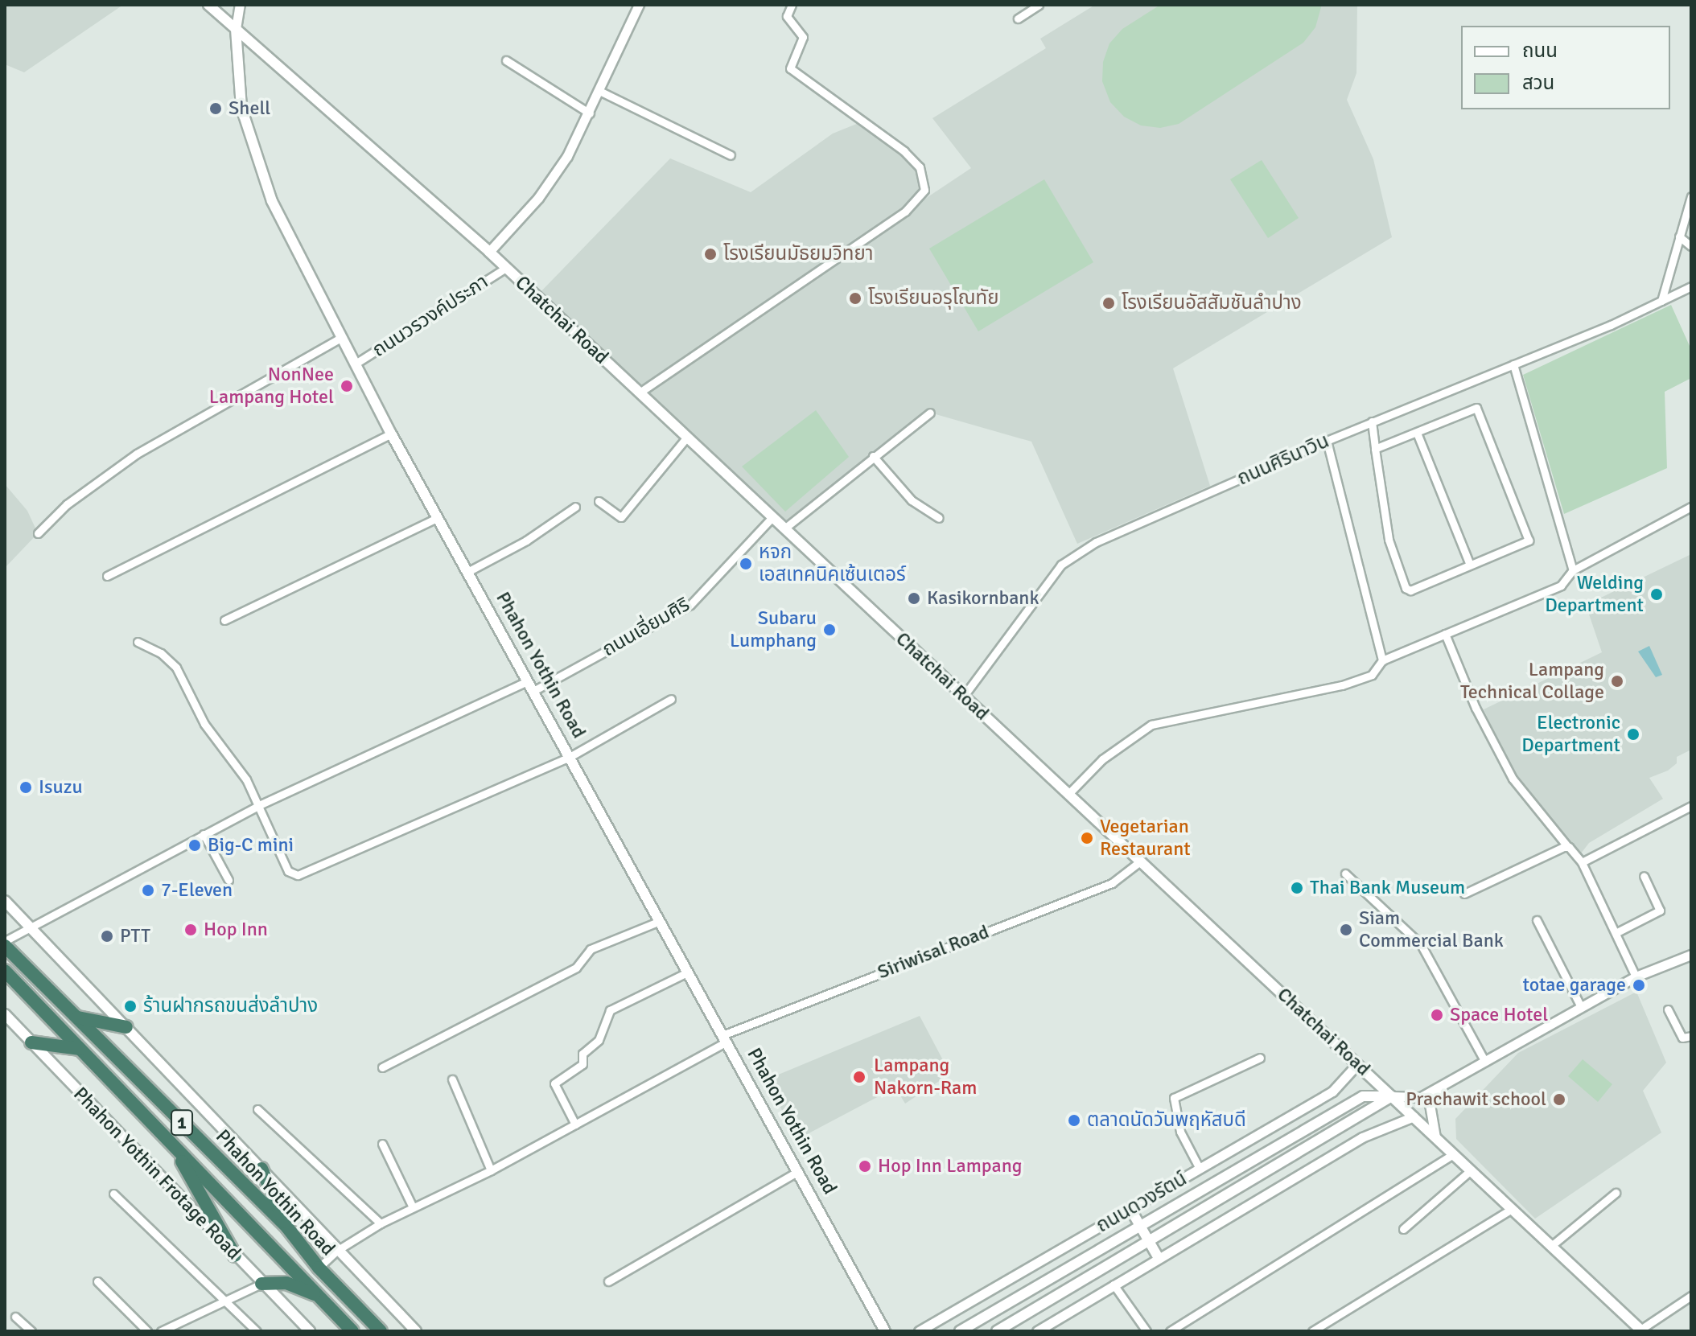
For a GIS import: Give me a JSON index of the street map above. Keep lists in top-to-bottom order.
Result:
{
  "streets": {
    "highway": ["Phahon Yothin Road", "1"],
    "main road": ["Chatchai Road", "Phahon Yothin Frotage Road"],
    "street": [
      "ถนนวรวงค์ประภา",
      "ถนนศิรินาวิน",
      "ถนนเอี่ยมศิริ",
      "Siriwisal Road",
      "ถนนดวงรัตน์"
    ]
  },
  "crossings": [
    ["ถนนวรวงค์ประภา", "Chatchai Road"],
    ["ถนนวรวงค์ประภา", "Phahon Yothin Road"],
    ["Chatchai Road", "ถนนศิรินาวิน"],
    ["Chatchai Road", "ถนนเอี่ยมศิริ"],
    ["Chatchai Road", "Phahon Yothin Road"],
    ["Chatchai Road", "Siriwisal Road"],
    ["Chatchai Road", "ถนนดวงรัตน์"],
    ["ถนนเอี่ยมศิริ", "Phahon Yothin Road"],
    ["ถนนเอี่ยมศิริ", "1"],
    ["Phahon Yothin Road", "Siriwisal Road"],
    ["Siriwisal Road", "1"]
  ],
  "places": [
    "Shell",
    "โรงเรียนมัธยมวิทยา",
    "โรงเรียนอรุโณทัย",
    "โรงเรียนอัสสัมชันลำปาง",
    "NonNee Lampang Hotel",
    "หจก เอสเทคนิคเซ้นเตอร์",
    "Welding Department",
    "Kasikornbank",
    "Subaru Lumphang",
    "Lampang Technical Collage",
    "Electronic Department",
    "Isuzu",
    "Vegetarian Restaurant",
    "Big-C mini",
    "Thai Bank Museum",
    "7-Eleven",
    "Hop Inn",
    "Siam Commercial Bank",
    "PTT",
    "totae garage",
    "ร้านฝากรถขนส่งลำปาง",
    "Space Hotel",
    "Lampang Nakorn-Ram",
    "Prachawit school",
    "ตลาดนัดวันพฤหัสบดี",
    "Hop Inn Lampang"
  ],
  "legend": ["ถนน", "สวน"]
}
